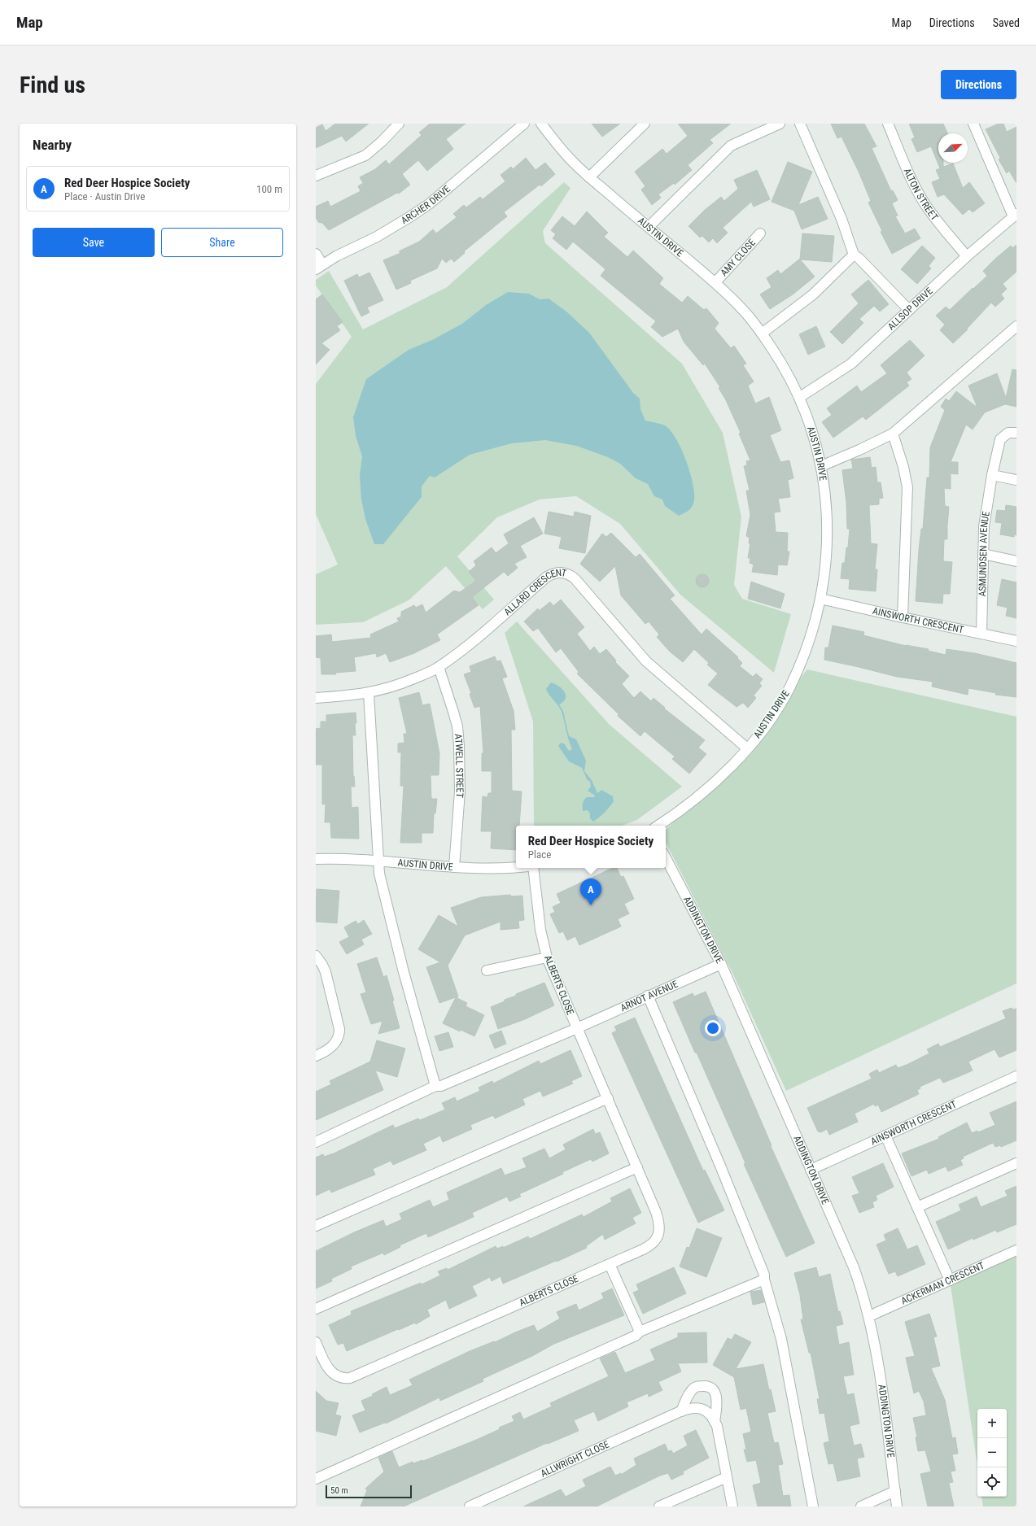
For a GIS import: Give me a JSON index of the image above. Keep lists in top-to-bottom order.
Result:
{
  "streets": {
    "street": [
      "ALTON STREET",
      "ARCHER DRIVE",
      "AUSTIN DRIVE",
      "AMY CLOSE",
      "ALLSOP DRIVE",
      "ASMUNDSEN AVENUE",
      "ALLARD CRESCENT",
      "AINSWORTH CRESCENT",
      "ATWELL STREET",
      "ADDINGTON DRIVE",
      "ALBERTS CLOSE",
      "ARNOT AVENUE",
      "ACKERMAN CRESCENT",
      "ALLWRIGHT CLOSE"
    ]
  },
  "crossings": [
    ["ALTON STREET", "ALLSOP DRIVE"],
    ["AUSTIN DRIVE", "AMY CLOSE"],
    ["AUSTIN DRIVE", "ALLSOP DRIVE"],
    ["AUSTIN DRIVE", "ALLARD CRESCENT"],
    ["AUSTIN DRIVE", "AINSWORTH CRESCENT"],
    ["AUSTIN DRIVE", "ATWELL STREET"],
    ["ASMUNDSEN AVENUE", "AINSWORTH CRESCENT"],
    ["ALLARD CRESCENT", "ATWELL STREET"],
    ["AINSWORTH CRESCENT", "ADDINGTON DRIVE"],
    ["ADDINGTON DRIVE", "ARNOT AVENUE"],
    ["ADDINGTON DRIVE", "ACKERMAN CRESCENT"],
    ["ALBERTS CLOSE", "ARNOT AVENUE"]
  ],
  "scale_bar": "50 m",
  "north": "top right",
  "page": {
    "header": "Map",
    "nav": ["Map", "Directions", "Saved"],
    "buttons": [
      "Directions",
      ["Save", "Share"]
    ],
    "title": "Find us",
    "heading": "Nearby",
    "list": [
      {
        "mark": "A",
        "name": "Red Deer Hospice Society",
        "note": "Place · Austin Drive",
        "value": "100 m"
      }
    ],
    "popup": ["Red Deer Hospice Society", "Place"],
    "pins": "A",
    "map_buttons": ["+", "−"],
    "scale": "50 m"
  }
}
